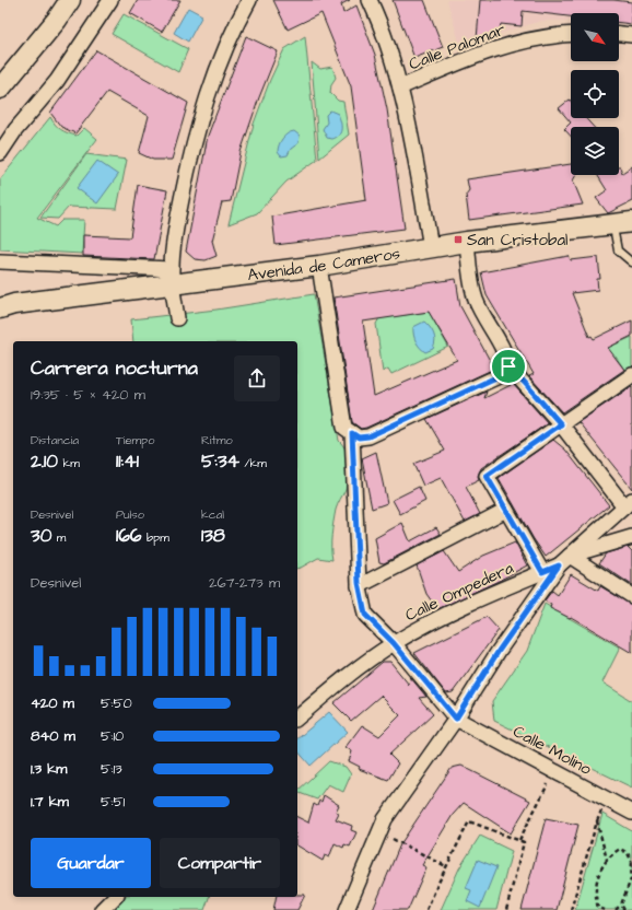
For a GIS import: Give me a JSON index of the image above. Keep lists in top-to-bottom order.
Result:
{
  "streets": {
    "main road": ["Avenida de Cameros"],
    "street": ["Calle Palomar", "Calle Ompedera", "Calle Molino"]
  },
  "places": {
    "transit": ["San Cristobal"]
  },
  "north": "bottom right",
  "page": {
    "heading": ["Carrera nocturna", "19:35 · 5 × 420 m"],
    "stats": [
      ["Distancia", "2.10 km"],
      ["Tiempo", "11:41"],
      ["Ritmo", "5:34 /km"],
      ["Desnivel", "30 m"],
      ["Pulso", "166 bpm"],
      ["kcal", "138"]
    ],
    "chart": ["Desnivel", "267–273 m"],
    "list": [
      {
        "name": "420 m",
        "note": "5:50"
      },
      {
        "name": "840 m",
        "note": "5:10"
      },
      {
        "name": "1.3 km",
        "note": "5:13"
      },
      {
        "name": "1.7 km",
        "note": "5:51"
      }
    ],
    "buttons": ["Guardar", "Compartir"]
  }
}
